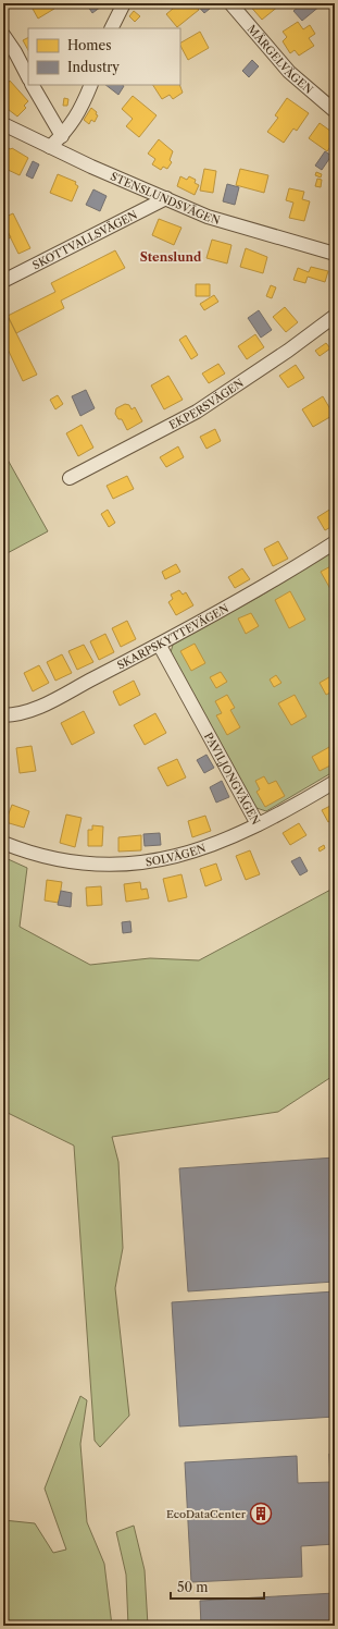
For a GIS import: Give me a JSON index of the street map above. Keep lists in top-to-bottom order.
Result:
{
  "streets": {
    "street": [
      "MÄRGELVÄGEN",
      "STENSLUNDSVÄGEN",
      "SKOTTVALLSVÄGEN",
      "EKPERSVÄGEN",
      "SKARPSKYTTEVÄGEN",
      "PAVILJONGVÄGEN",
      "SOLVÄGEN"
    ]
  },
  "crossings": [
    ["STENSLUNDSVÄGEN", "SKOTTVALLSVÄGEN"],
    ["SKARPSKYTTEVÄGEN", "PAVILJONGVÄGEN"],
    ["PAVILJONGVÄGEN", "SOLVÄGEN"]
  ],
  "districts": ["Stenslund"],
  "places": {
    "building": ["EcoDataCenter"]
  },
  "legend": ["Homes", "Industry"],
  "scale_bar": "50 m"
}
